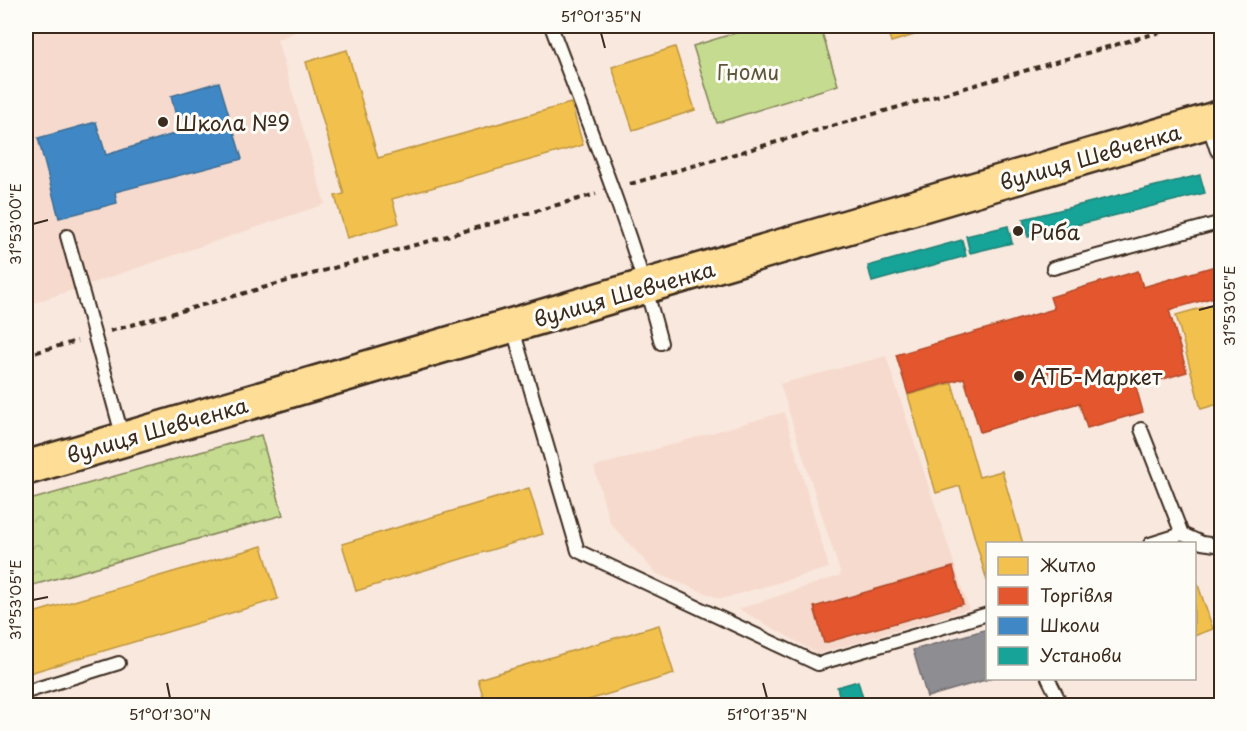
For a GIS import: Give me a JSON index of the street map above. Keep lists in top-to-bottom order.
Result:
{
  "streets": {
    "main road": ["вулиця Шевченка"]
  },
  "parks": ["Гноми"],
  "places": ["Школа №9", "Риба", "АТБ-Маркет"],
  "legend": [
    "Житло",
    "Торгівля",
    "Школи",
    "Установи"
  ],
  "coordinates": [
    "51°01'35\"N",
    "31°53'00\"E",
    "31°53'05\"E",
    "51°01'30\"N"
  ]
}
